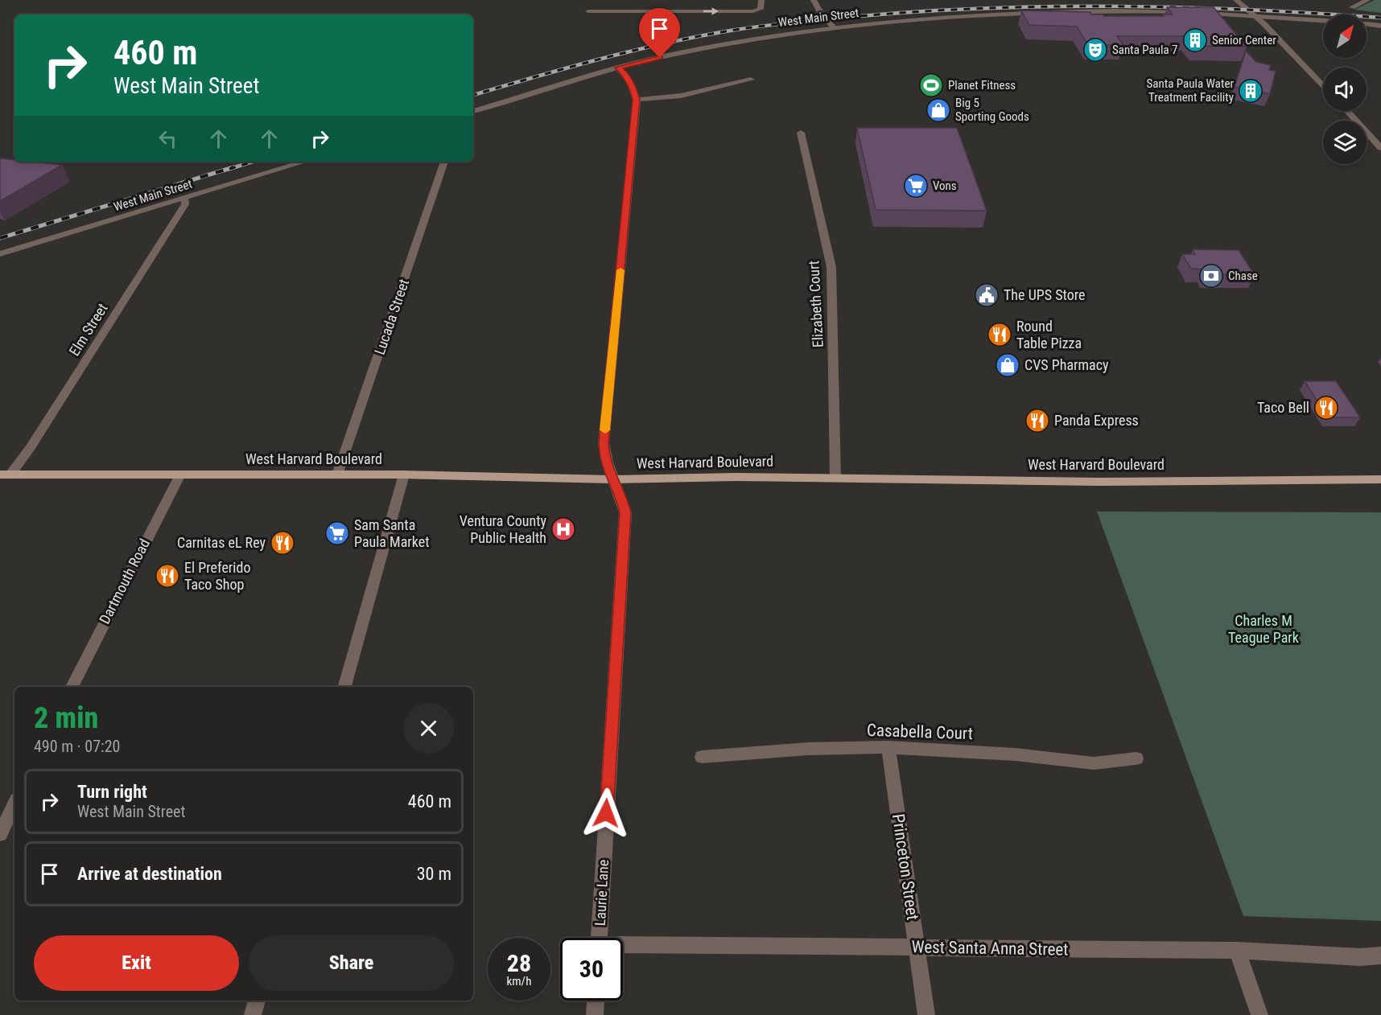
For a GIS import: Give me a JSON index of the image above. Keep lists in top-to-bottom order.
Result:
{
  "streets": {
    "main road": ["West Harvard Boulevard"],
    "street": [
      "West Main Street",
      "Elizabeth Court",
      "Lucada Street",
      "Elm Street",
      "Dartmouth Road",
      "Casabella Court",
      "Princeton Street",
      "Laurie Lane",
      "West Santa Anna Street"
    ]
  },
  "crossings": [
    ["West Main Street", "Elm Street"],
    ["West Main Street", "Laurie Lane"],
    ["Elizabeth Court", "West Harvard Boulevard"],
    ["Lucada Street", "West Harvard Boulevard"],
    ["Elm Street", "West Harvard Boulevard"],
    ["West Harvard Boulevard", "Dartmouth Road"],
    ["West Harvard Boulevard", "Laurie Lane"],
    ["Casabella Court", "Princeton Street"],
    ["Princeton Street", "West Santa Anna Street"]
  ],
  "parks": ["Charles M Teague Park"],
  "places": {
    "building": ["Senior Center", "Santa Paula Water Treatment Facility"],
    "theatre": ["Santa Paula 7"],
    "sports": ["Planet Fitness"],
    "shop": ["Big 5 Sporting Goods", "CVS Pharmacy"],
    "supermarket": ["Vons", "Sam Santa Paula Market"],
    "bank": ["Chase"],
    "public building": ["The UPS Store"],
    "restaurant": [
      "Round Table Pizza",
      "Taco Bell",
      "Panda Express",
      "Carnitas eL Rey",
      "El Preferido Taco Shop"
    ],
    "hospital": ["Ventura County Public Health"]
  },
  "north": "top right",
  "page": {
    "turn": ["460 m", "West Main Street"],
    "heading": ["2 min", "490 m · 07:20"],
    "list": [
      {
        "name": "Turn right",
        "note": "West Main Street",
        "value": "460 m"
      },
      {
        "name": "Arrive at destination",
        "value": "30 m"
      }
    ],
    "buttons": ["Exit", "Share"],
    "speed": "28 km/h",
    "limit": "30"
  }
}
